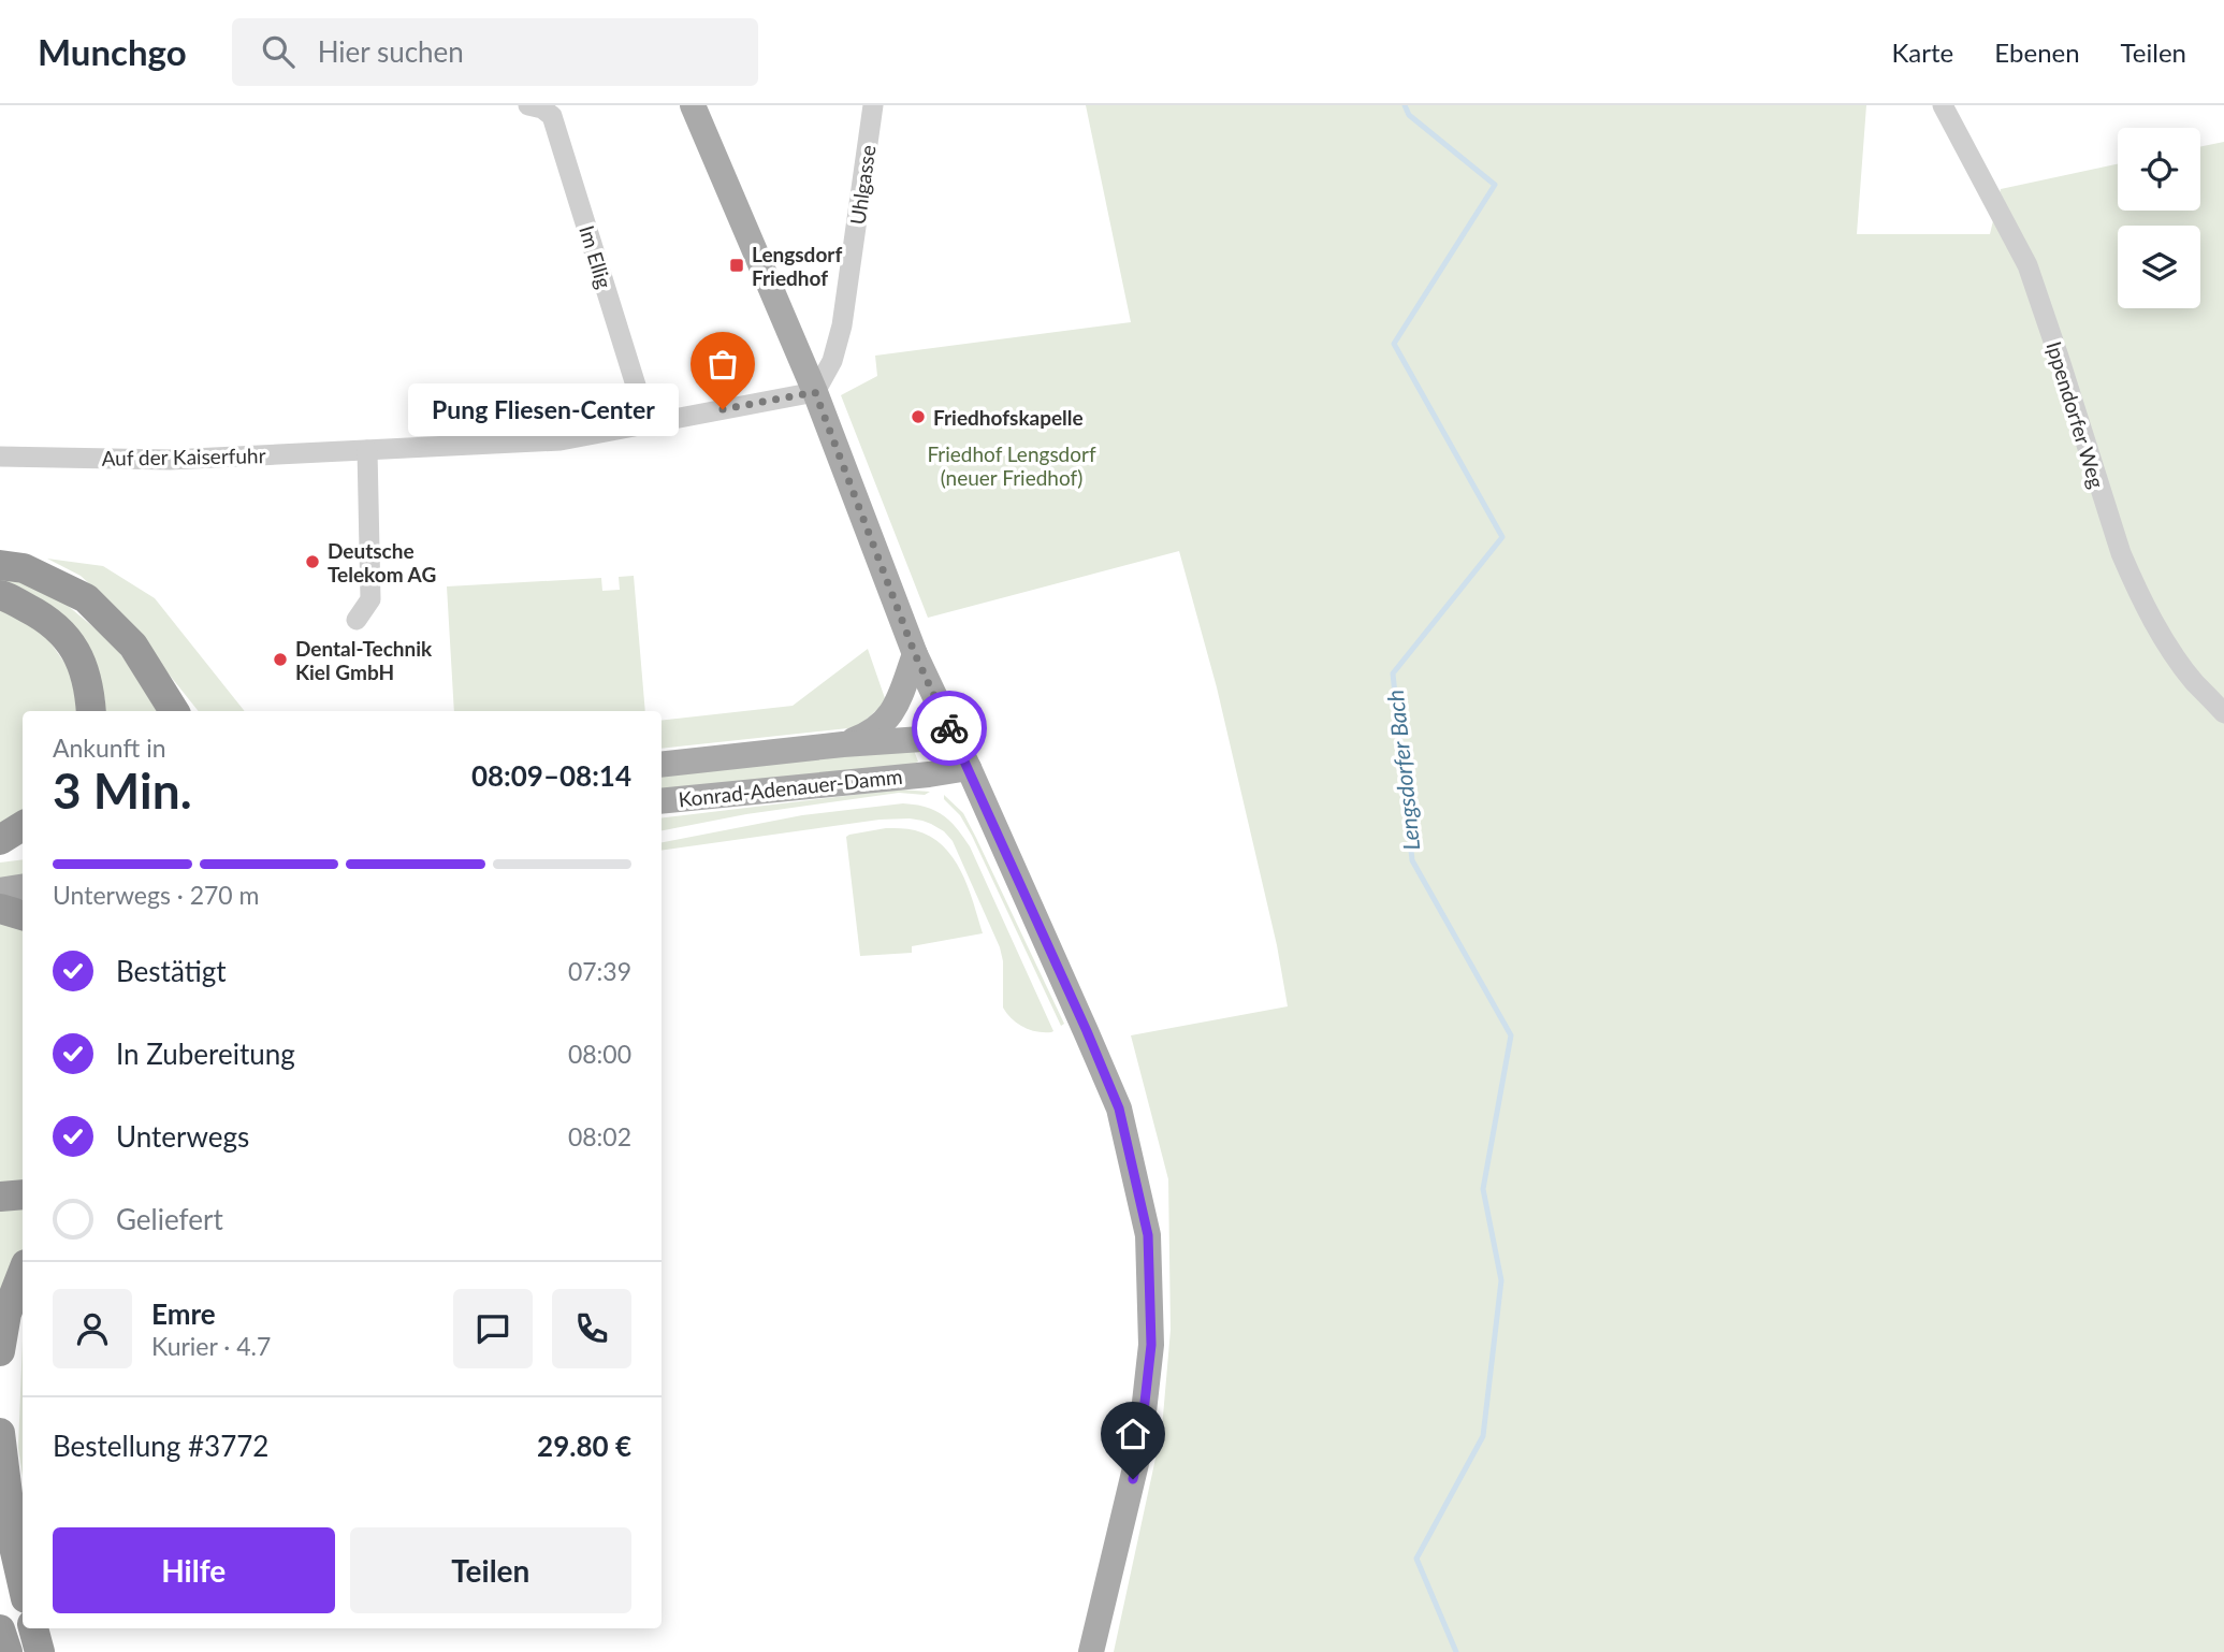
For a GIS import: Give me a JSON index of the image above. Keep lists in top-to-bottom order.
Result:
{
  "streets": {
    "main road": ["Konrad-Adenauer-Damm"],
    "street": [
      "Uhlgasse",
      "Im Ellig",
      "Ippendorfer Weg",
      "Auf der Kaiserfuhr"
    ]
  },
  "crossings": [
    ["Uhlgasse", "Auf der Kaiserfuhr"],
    ["Im Ellig", "Auf der Kaiserfuhr"]
  ],
  "water": ["Lengsdorfer Bach"],
  "parks": ["Friedhof Lengsdorf (neuer Friedhof)"],
  "places": {
    "transit": ["Lengsdorf Friedhof"],
    "other": [
      "Pung Fliesen-Center",
      "Friedhofskapelle",
      "Deutsche Telekom AG",
      "Dental-Technik Kiel GmbH"
    ]
  },
  "page": {
    "header": "Munchgo",
    "search": "Hier suchen",
    "nav": ["Karte", "Ebenen", "Teilen"],
    "bubble": "Pung Fliesen-Center",
    "heading": ["3 Min.", "Ankunft in", "08:09–08:14"],
    "panel": [
      "Emre",
      "Kurier · 4.7",
      "Bestellung #3772",
      "29.80 €"
    ],
    "bar": "Unterwegs · 270 m",
    "list": [
      ["Bestätigt", "07:39"],
      ["In Zubereitung", "08:00"],
      ["Unterwegs", "08:02"],
      "Geliefert"
    ],
    "buttons": ["Hilfe", "Teilen"]
  }
}
